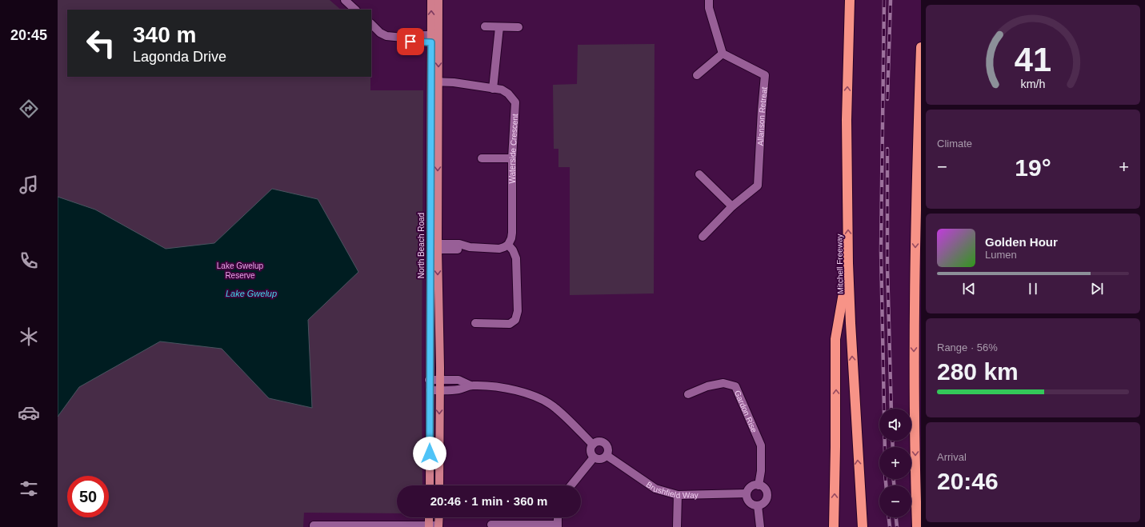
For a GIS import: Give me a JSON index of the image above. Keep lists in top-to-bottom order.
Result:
{
  "streets": {
    "highway": ["Mitchell Freeway"],
    "main road": ["North Beach Road"],
    "street": [
      "Allanson Retreat",
      "Waterside Crescent",
      "Gardon Rise",
      "Brushfield Way"
    ]
  },
  "crossings": [
    ["Waterside Crescent", "North Beach Road"],
    ["Gardon Rise", "Brushfield Way"]
  ],
  "water": ["Lake Gwelup"],
  "parks": ["Lake Gwelup Reserve"],
  "page": {
    "tabs": "20:45",
    "turn": ["340 m", "Lagonda Drive"],
    "tile": [
      "Climate",
      ["Range · 56%", "280 km"],
      ["Arrival", "20:46"]
    ],
    "heat": ["−", "19°", "+"],
    "song": ["Golden Hour", "Lumen"],
    "map_buttons": ["+", "−"],
    "limit": "50",
    "trip": "20:46 · 1 min · 360 m",
    "gauge": ["41", "km/h"]
  }
}
